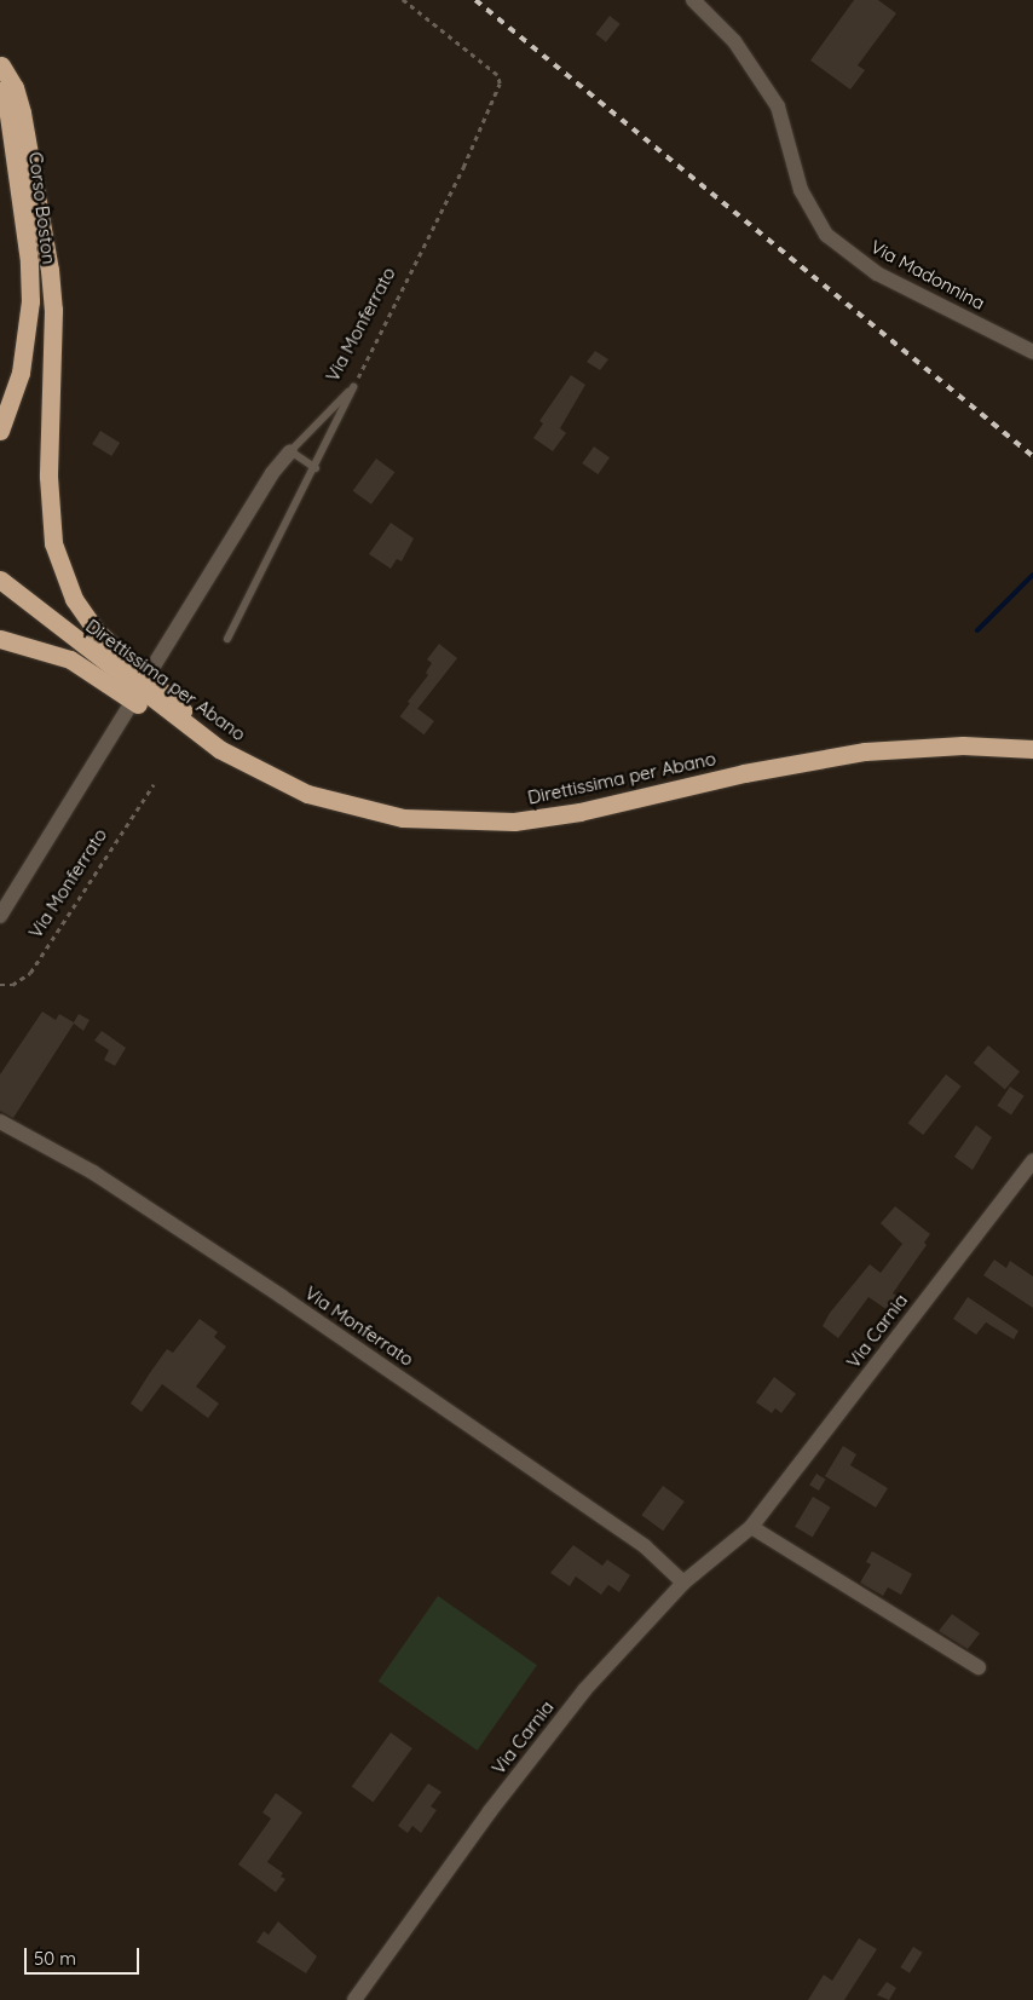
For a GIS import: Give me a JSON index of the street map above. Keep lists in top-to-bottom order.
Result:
{
  "streets": {
    "highway": ["Corso Boston", "Direttissima per Abano"],
    "street": ["Via Madonnina", "Via Monferrato", "Via Carnia"]
  },
  "crossings": [
    ["Via Monferrato", "Via Carnia"]
  ],
  "scale_bar": "50 m"
}
